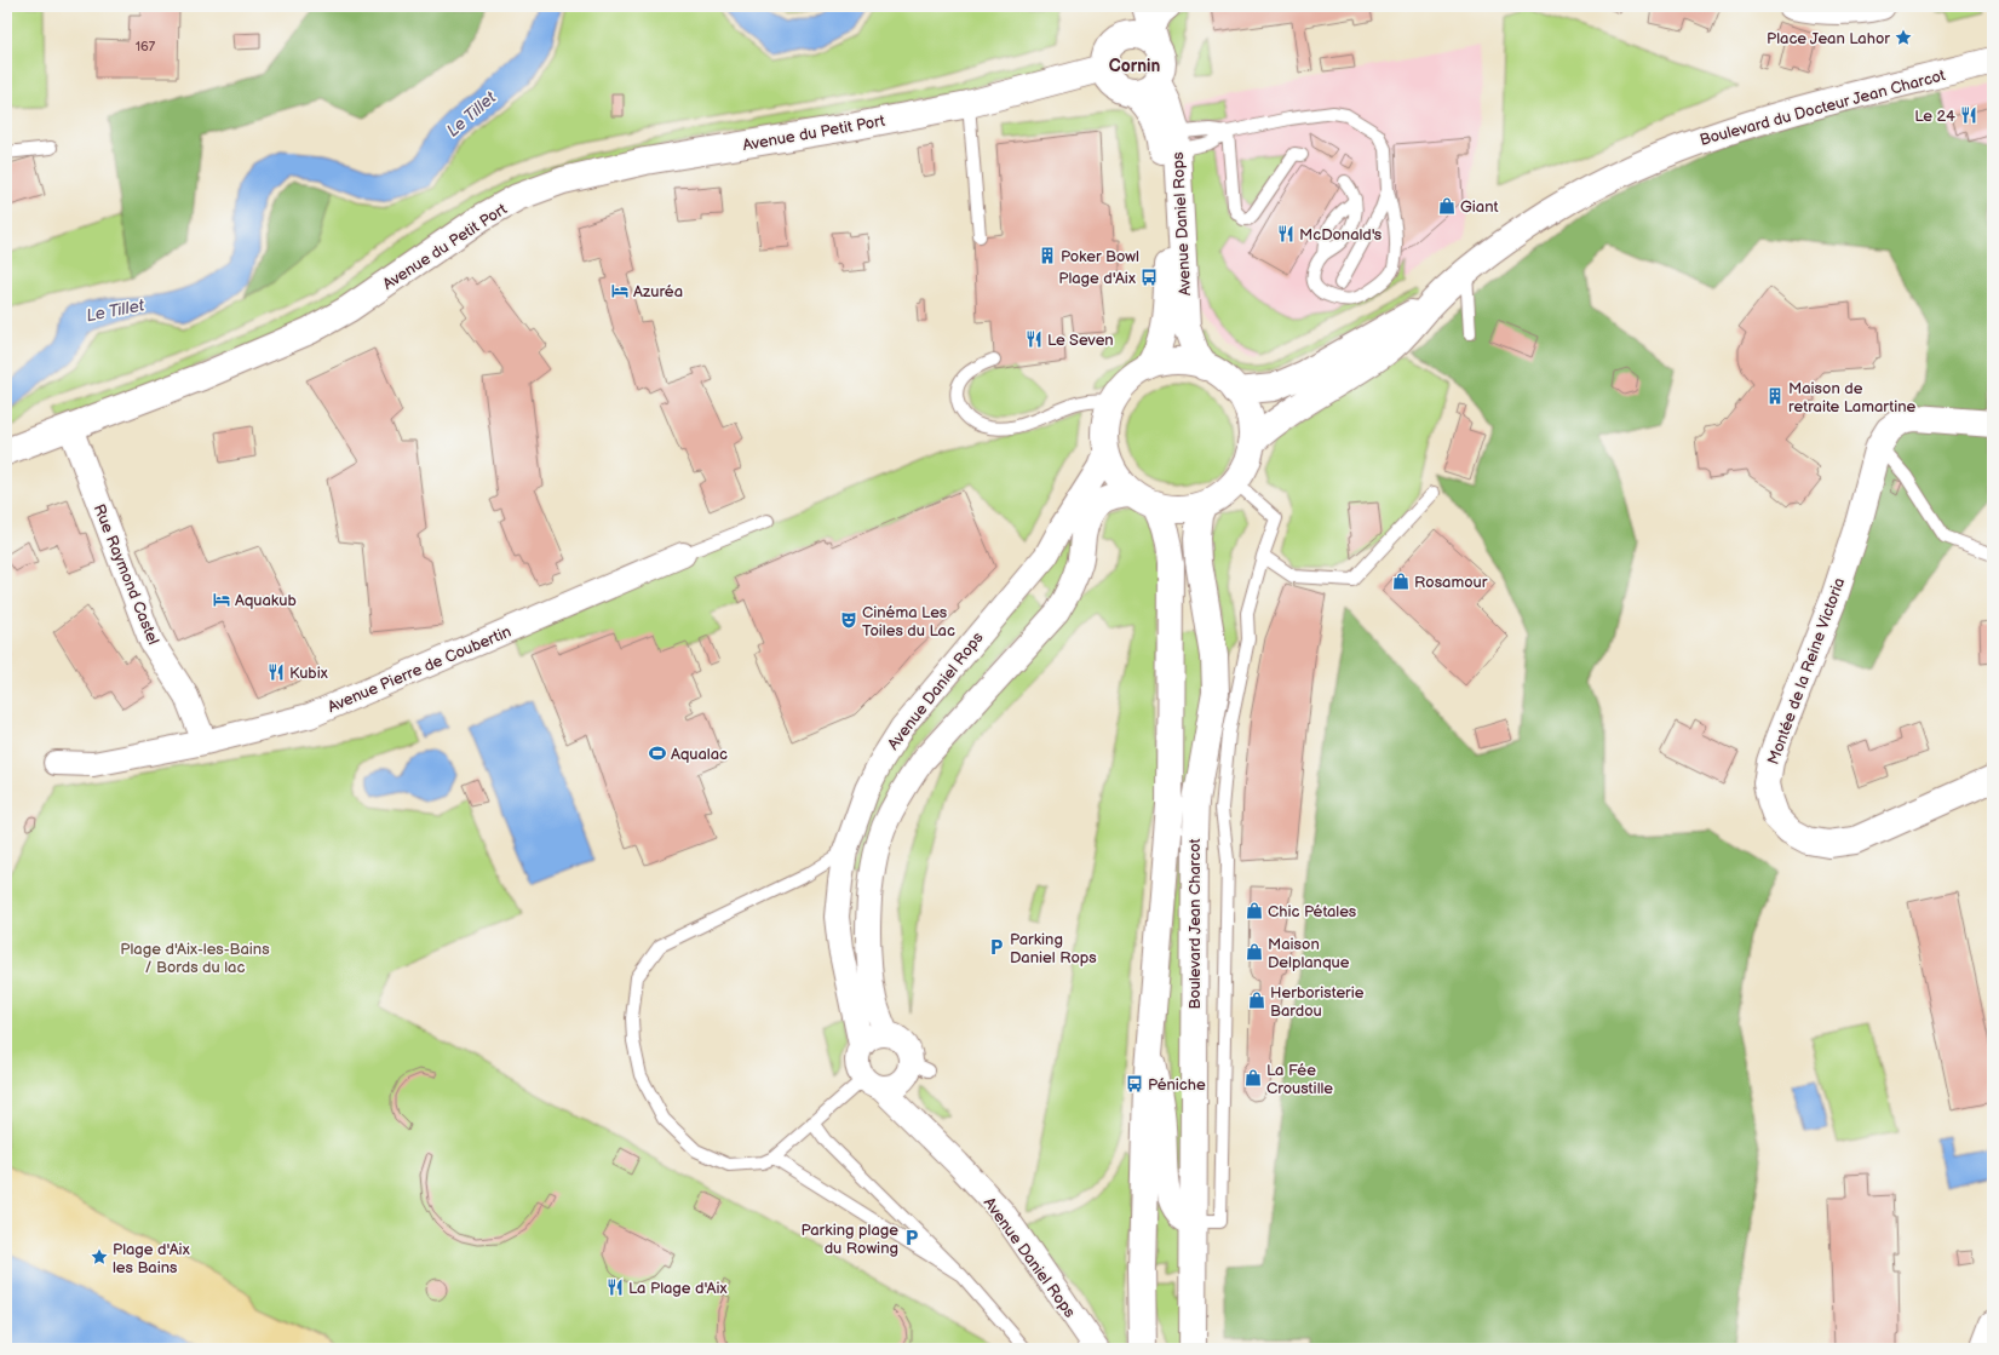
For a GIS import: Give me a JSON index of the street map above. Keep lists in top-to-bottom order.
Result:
{
  "streets": {
    "main road": [
      "Boulevard du Docteur Jean Charcot",
      "Avenue du Petit Port",
      "Avenue Daniel Rops",
      "Montée de la Reine Victoria",
      "Boulevard Jean Charcot"
    ],
    "street": ["Rue Raymond Castel", "Avenue Pierre de Coubertin"]
  },
  "crossings": [
    ["Boulevard du Docteur Jean Charcot", "Avenue Daniel Rops"],
    ["Boulevard du Docteur Jean Charcot", "Boulevard Jean Charcot"],
    ["Avenue du Petit Port", "Avenue Daniel Rops"],
    ["Avenue du Petit Port", "Rue Raymond Castel"],
    ["Avenue Daniel Rops", "Boulevard Jean Charcot"],
    ["Rue Raymond Castel", "Avenue Pierre de Coubertin"]
  ],
  "districts": ["Cornin"],
  "water": ["Le Tillet"],
  "parks": ["Plage d'Aix-les-Bains / Bords du lac"],
  "places": {
    "place": ["Place Jean Lahor", "Plage d'Aix les Bains"],
    "restaurant": [
      "Le 24",
      "McDonald's",
      "Le Seven",
      "Kubix",
      "La Plage d'Aix"
    ],
    "shop": [
      "Giant",
      "Rosamour",
      "Chic Pétales",
      "Maison Delplanque",
      "Herboristerie Bardou",
      "La Fée Croustille"
    ],
    "building": ["Poker Bowl", "Maison de retraite Lamartine"],
    "bus stop": ["Plage d'Aix", "Péniche"],
    "hotel": ["Azuréa", "Aquakub"],
    "theatre": ["Cinéma Les Toiles du Lac"],
    "sports": ["Aqualac"],
    "parking": ["Parking Daniel Rops", "Parking plage du Rowing"]
  },
  "house_numbers": ["167"]
}
